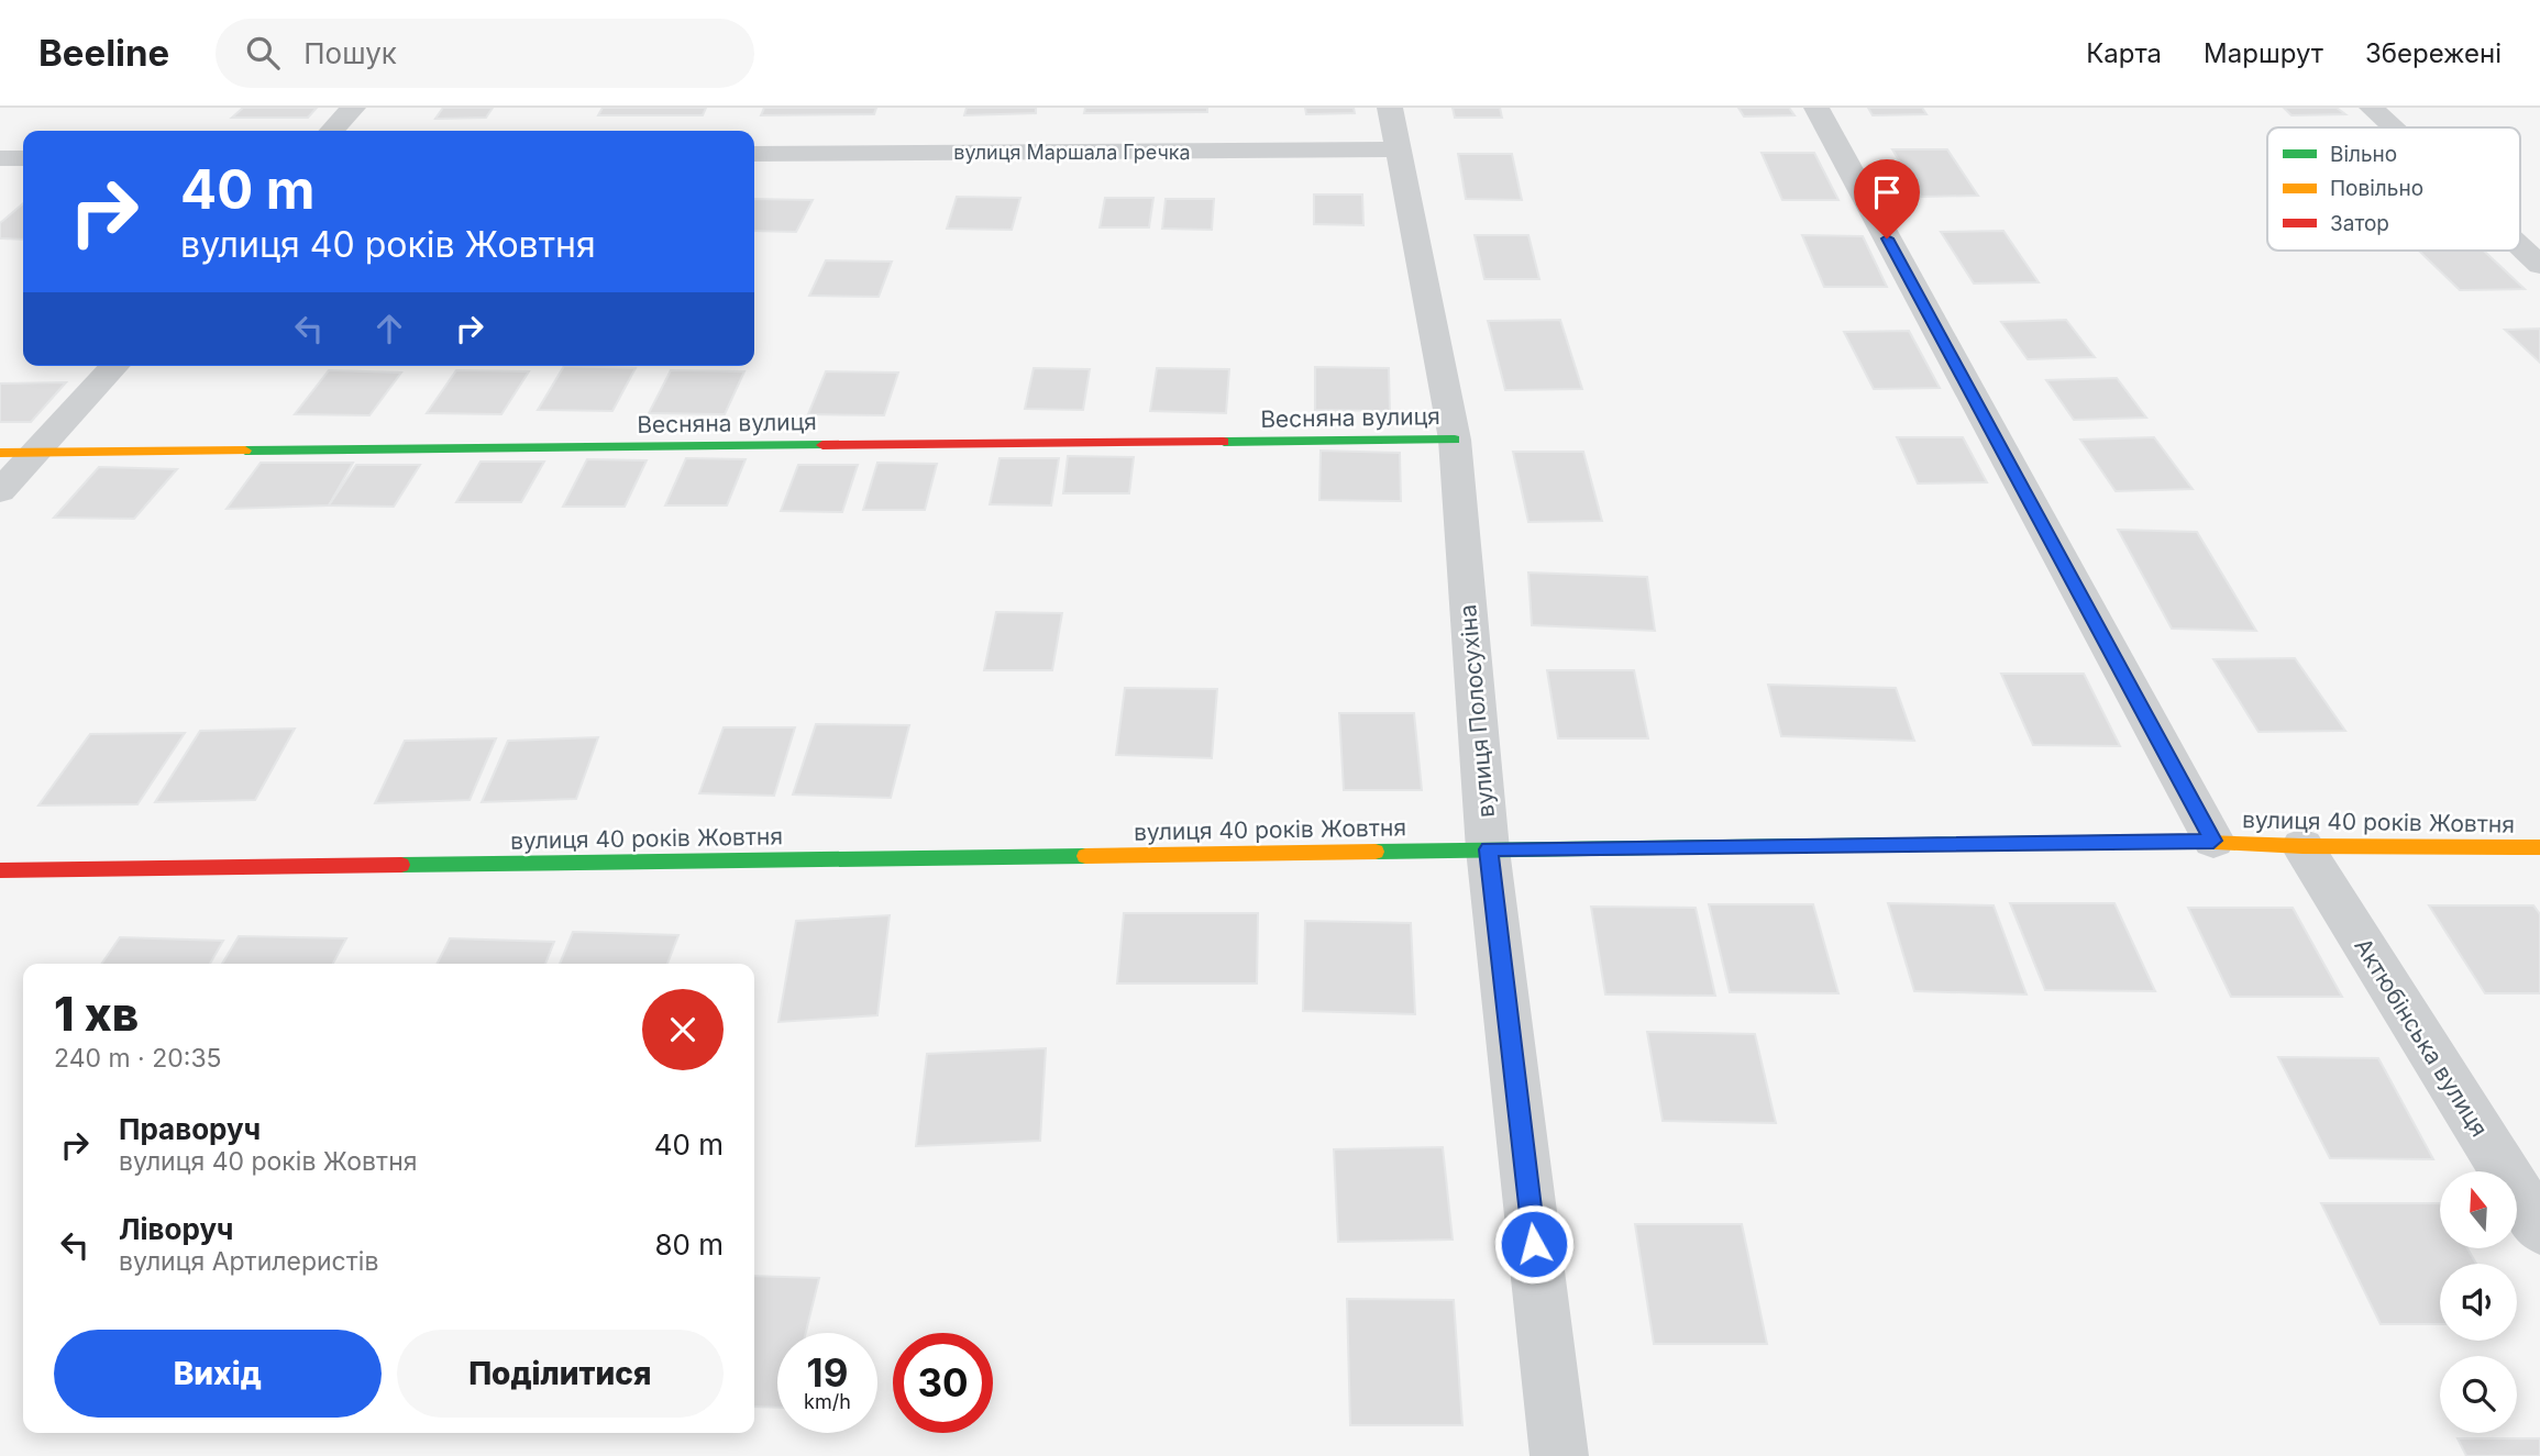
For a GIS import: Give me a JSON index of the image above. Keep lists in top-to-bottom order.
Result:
{
  "streets": {
    "street": [
      "вулиця Маршала Гречка",
      "Весняна вулиця",
      "вулиця Полосухіна",
      "вулиця 40 років Жовтня",
      "Актюбінська вулиця"
    ]
  },
  "crossings": [
    ["вулиця Маршала Гречка", "вулиця Полосухіна"],
    ["Весняна вулиця", "вулиця Полосухіна"],
    ["вулиця Полосухіна", "вулиця 40 років Жовтня"],
    ["вулиця 40 років Жовтня", "Актюбінська вулиця"]
  ],
  "legend": ["Вільно", "Повільно", "Затор"],
  "north": "top",
  "page": {
    "header": "Beeline",
    "search": "Пошук",
    "nav": ["Карта", "Маршрут", "Збережені"],
    "turn": ["40 m", "вулиця 40 років Жовтня"],
    "heading": ["1 хв", "240 m · 20:35"],
    "list": [
      {
        "name": "Праворуч",
        "note": "вулиця 40 років Жовтня",
        "value": "40 m"
      },
      {
        "name": "Ліворуч",
        "note": "вулиця Артилеристів",
        "value": "80 m"
      }
    ],
    "buttons": ["Вихід", "Поділитися"],
    "speed": "19 km/h",
    "limit": "30"
  }
}
